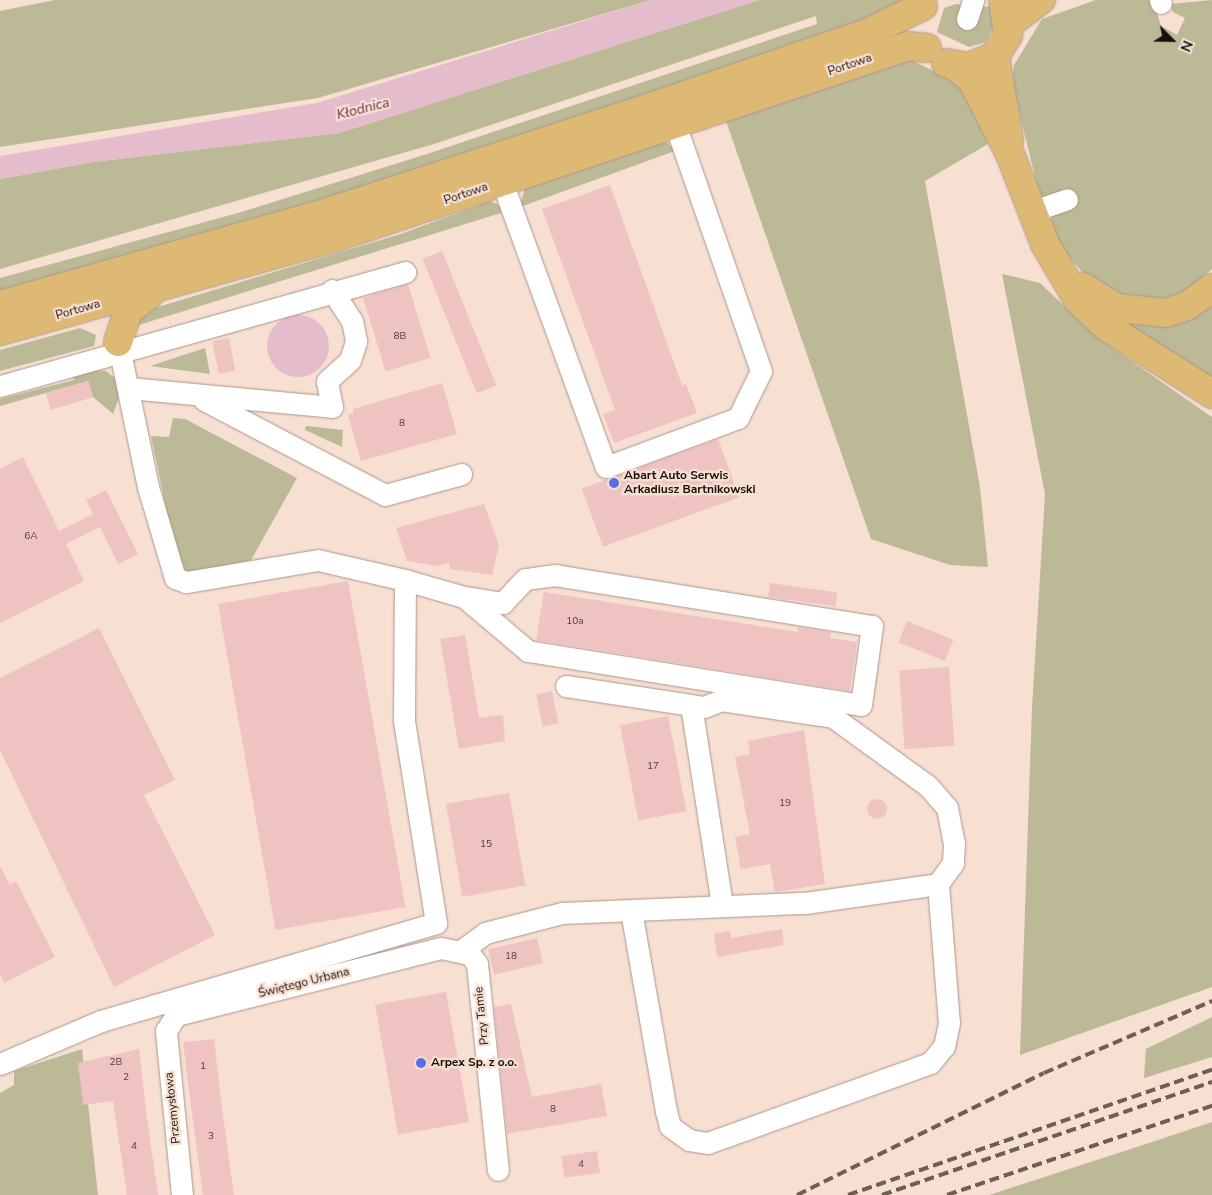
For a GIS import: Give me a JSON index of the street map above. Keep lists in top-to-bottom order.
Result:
{
  "streets": {
    "main road": ["Portowa"],
    "street": ["Świętego Urbana", "Przy Tamie", "Przemysłowa"]
  },
  "crossings": [
    ["Świętego Urbana", "Przy Tamie"],
    ["Świętego Urbana", "Przemysłowa"]
  ],
  "water": ["Kłodnica"],
  "places": ["Abart Auto Serwis Arkadiusz Bartnikowski", "Arpex Sp. z o.o."],
  "house_numbers": [
    "8B",
    "8",
    "6A",
    "10a",
    "17",
    "19",
    "15",
    "18",
    "2B",
    "1",
    "2",
    "8",
    "3",
    "4",
    "4"
  ],
  "north": "bottom right"
}
